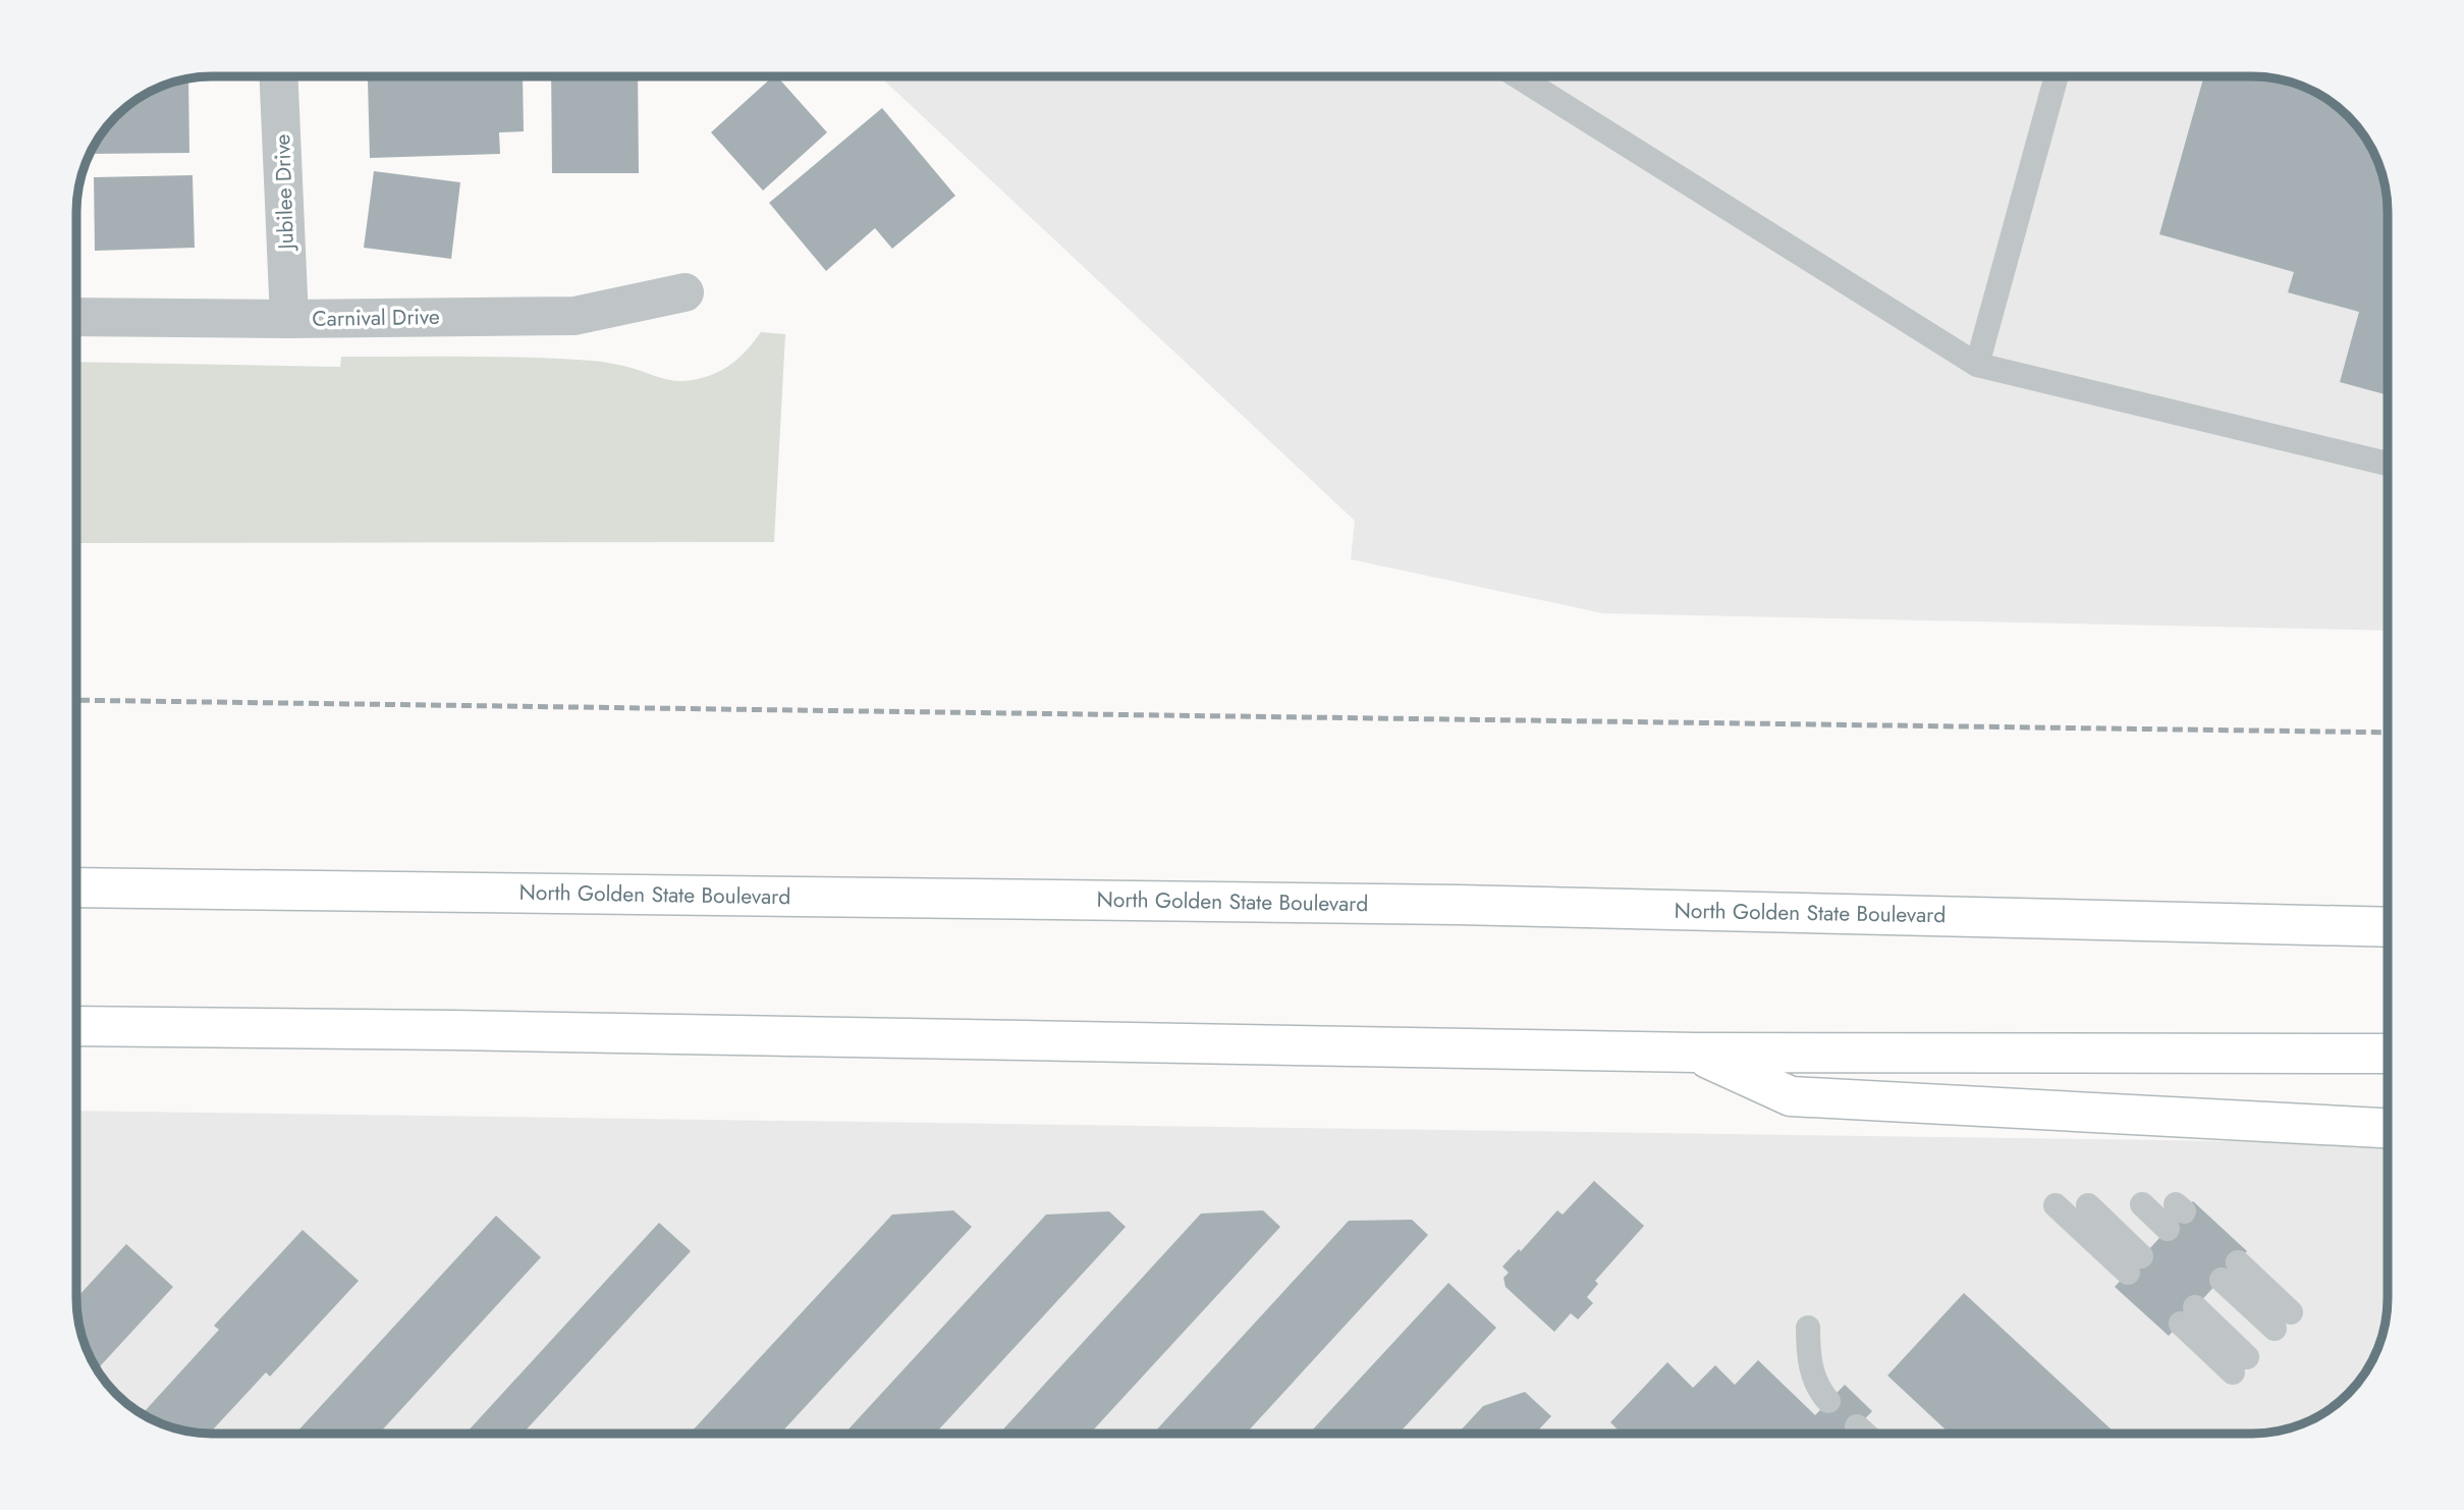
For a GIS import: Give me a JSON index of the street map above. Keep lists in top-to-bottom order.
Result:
{
  "streets": {
    "main road": ["North Golden State Boulevard"],
    "street": ["Jubilee Drive", "Carnival Drive"]
  },
  "crossings": [
    ["Jubilee Drive", "Carnival Drive"]
  ]
}
